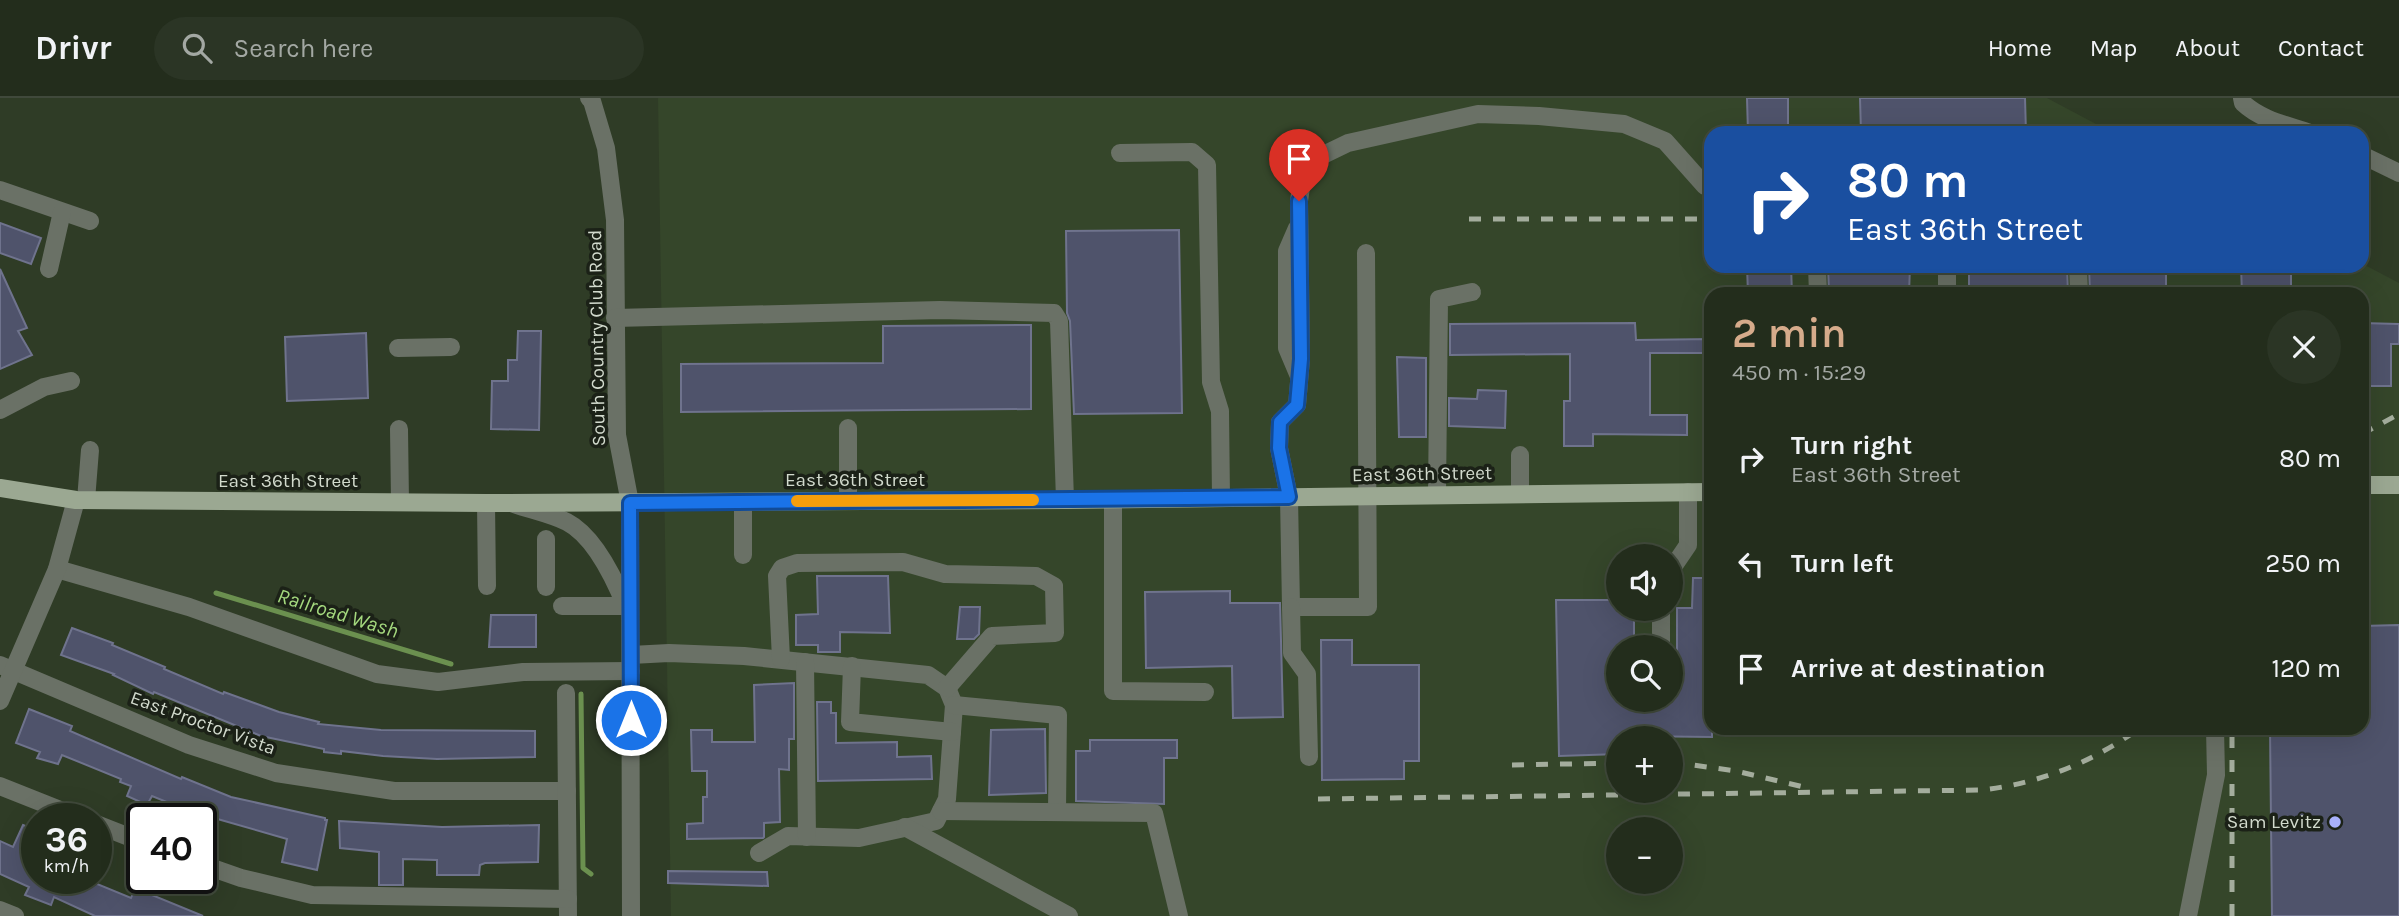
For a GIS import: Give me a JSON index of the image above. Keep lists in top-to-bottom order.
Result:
{
  "streets": {
    "main road": ["East 36th Street"],
    "street": ["South Country Club Road", "East Proctor Vista"]
  },
  "crossings": [
    ["South Country Club Road", "East 36th Street"]
  ],
  "water": ["Railroad Wash"],
  "places": ["Sam Levitz"],
  "page": {
    "header": "Drivr",
    "search": "Search here",
    "nav": [
      "Home",
      "Map",
      "About",
      "Contact"
    ],
    "turn": ["80 m", "East 36th Street"],
    "heading": ["2 min", "450 m · 15:29"],
    "list": [
      {
        "name": "Turn right",
        "note": "East 36th Street",
        "value": "80 m"
      },
      {
        "name": "Turn left",
        "value": "250 m"
      },
      {
        "name": "Arrive at destination",
        "value": "120 m"
      }
    ],
    "map_buttons": ["+", "−"],
    "speed": "36 km/h",
    "limit": "40"
  }
}
